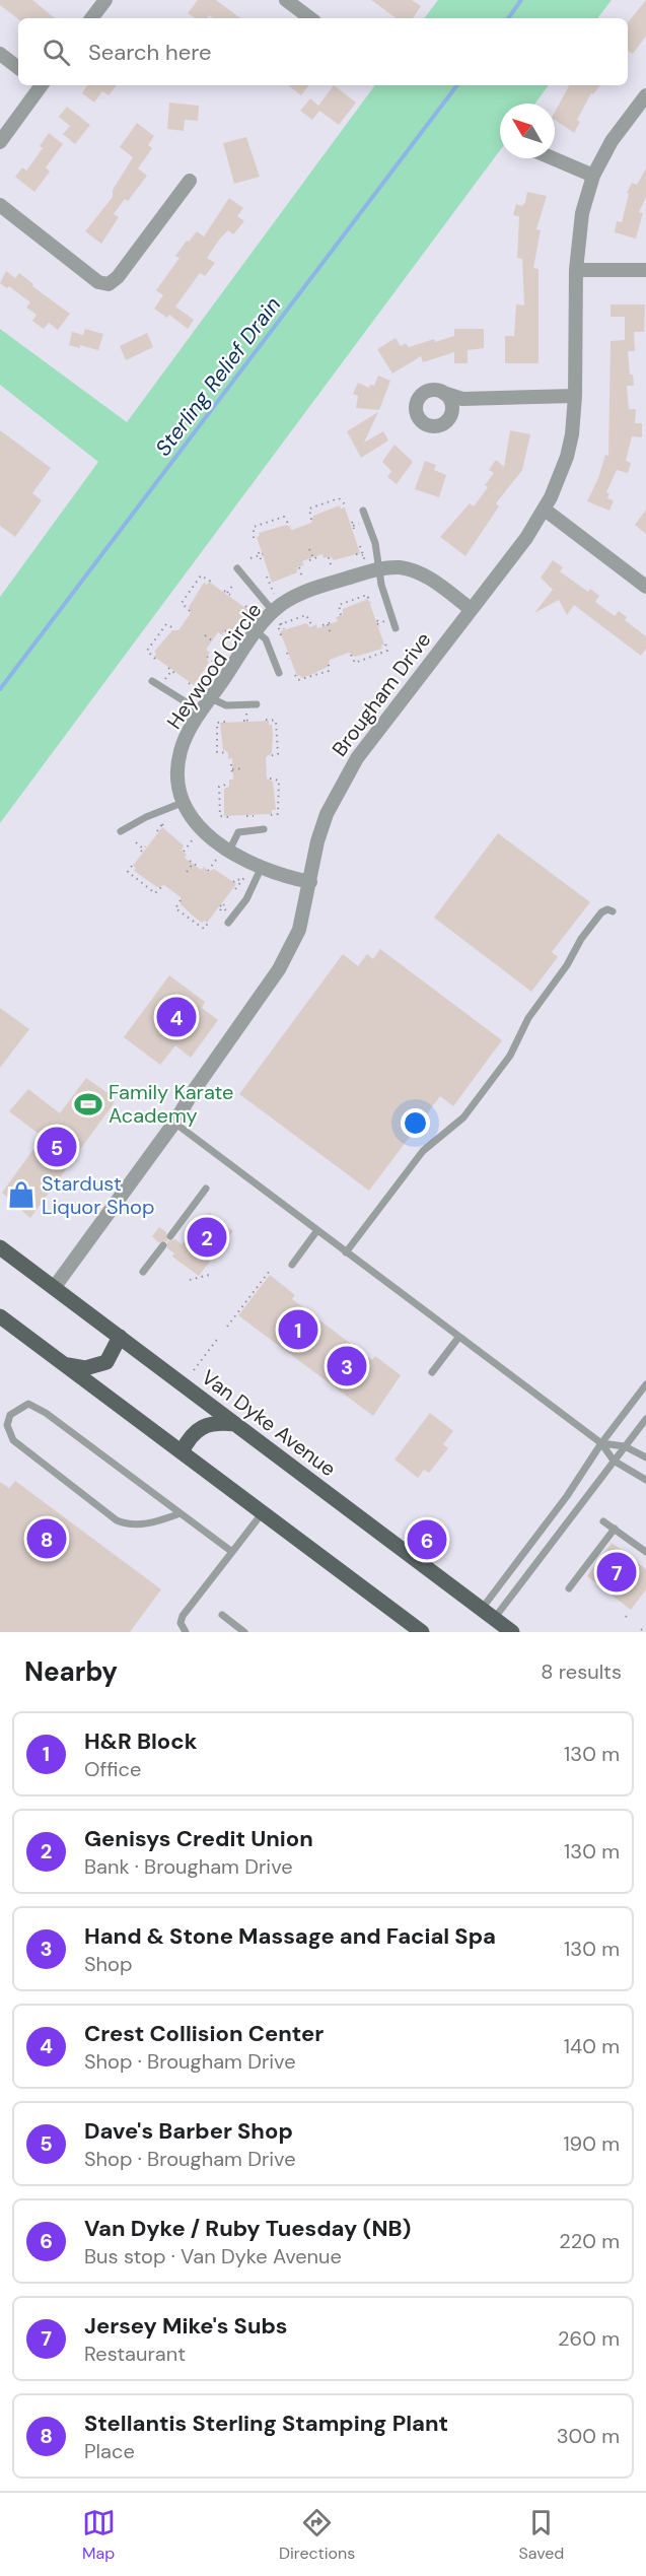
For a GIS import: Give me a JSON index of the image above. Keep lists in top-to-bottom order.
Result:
{
  "streets": {
    "main road": ["Van Dyke Avenue"],
    "street": ["Heywood Circle", "Brougham Drive"]
  },
  "crossings": [
    ["Heywood Circle", "Brougham Drive"],
    ["Brougham Drive", "Van Dyke Avenue"]
  ],
  "water": ["Sterling Relief Drain"],
  "places": {
    "sports": ["Family Karate Academy"],
    "shop": ["Stardust Liquor Shop"]
  },
  "north": "top left",
  "page": {
    "search": "Search here",
    "pins": [
      "4",
      "5",
      "2",
      "1",
      "3",
      "8",
      "6",
      "7"
    ],
    "heading": ["Nearby", "8 results"],
    "list": [
      {
        "mark": "1",
        "name": "H&R Block",
        "note": "Office",
        "value": "130 m"
      },
      {
        "mark": "2",
        "name": "Genisys Credit Union",
        "note": "Bank · Brougham Drive",
        "value": "130 m"
      },
      {
        "mark": "3",
        "name": "Hand & Stone Massage and Facial Spa",
        "note": "Shop",
        "value": "130 m"
      },
      {
        "mark": "4",
        "name": "Crest Collision Center",
        "note": "Shop · Brougham Drive",
        "value": "140 m"
      },
      {
        "mark": "5",
        "name": "Dave's Barber Shop",
        "note": "Shop · Brougham Drive",
        "value": "190 m"
      },
      {
        "mark": "6",
        "name": "Van Dyke / Ruby Tuesday (NB)",
        "note": "Bus stop · Van Dyke Avenue",
        "value": "220 m"
      },
      {
        "mark": "7",
        "name": "Jersey Mike's Subs",
        "note": "Restaurant",
        "value": "260 m"
      },
      {
        "mark": "8",
        "name": "Stellantis Sterling Stamping Plant",
        "note": "Place",
        "value": "300 m"
      }
    ],
    "nav": ["Map", "Directions", "Saved"]
  }
}
